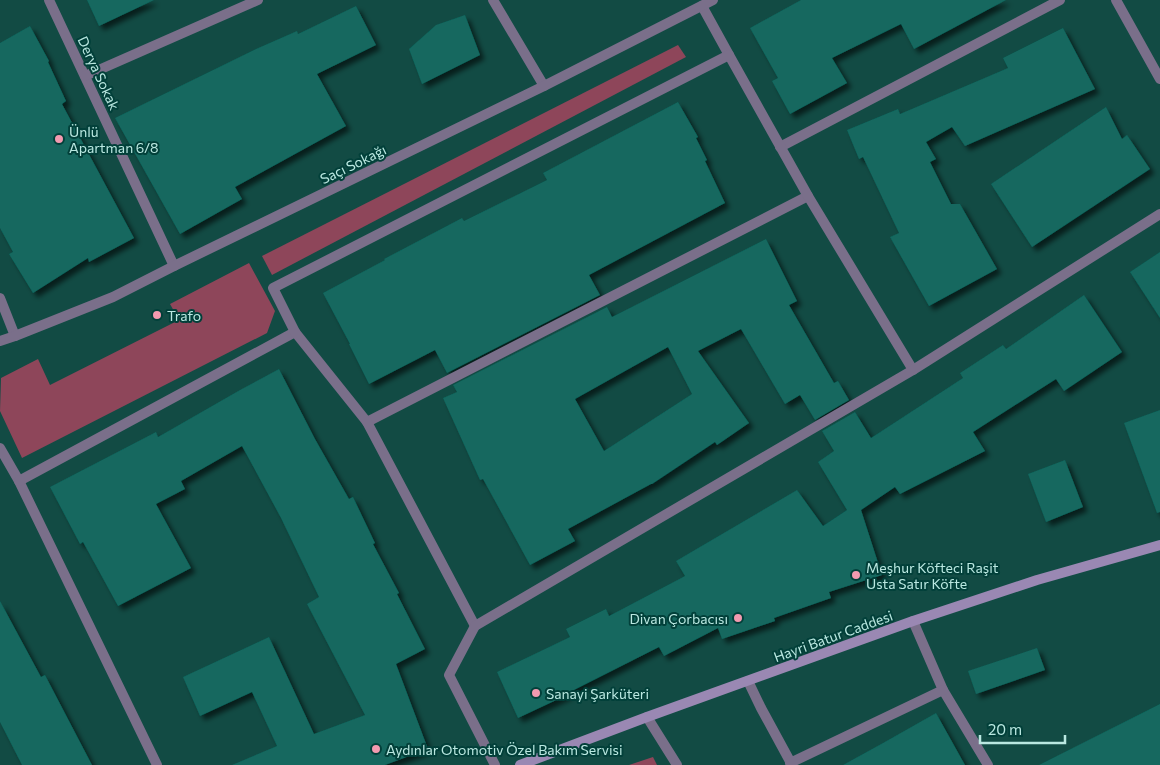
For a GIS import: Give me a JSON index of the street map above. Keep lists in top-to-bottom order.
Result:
{
  "streets": {
    "main road": ["Hayri Batur Caddesi"],
    "street": ["Derya Sokak", "Saçı Sokağı"]
  },
  "crossings": [
    ["Derya Sokak", "Saçı Sokağı"]
  ],
  "places": [
    "Ünlü Apartman 6/8",
    "Trafo",
    "Meşhur Köfteci Raşit Usta Satır Köfte",
    "Divan Çorbacısı",
    "Sanayi Şarküteri",
    "Aydınlar Otomotiv Özel Bakım Servisi"
  ],
  "scale_bar": "20 m"
}
